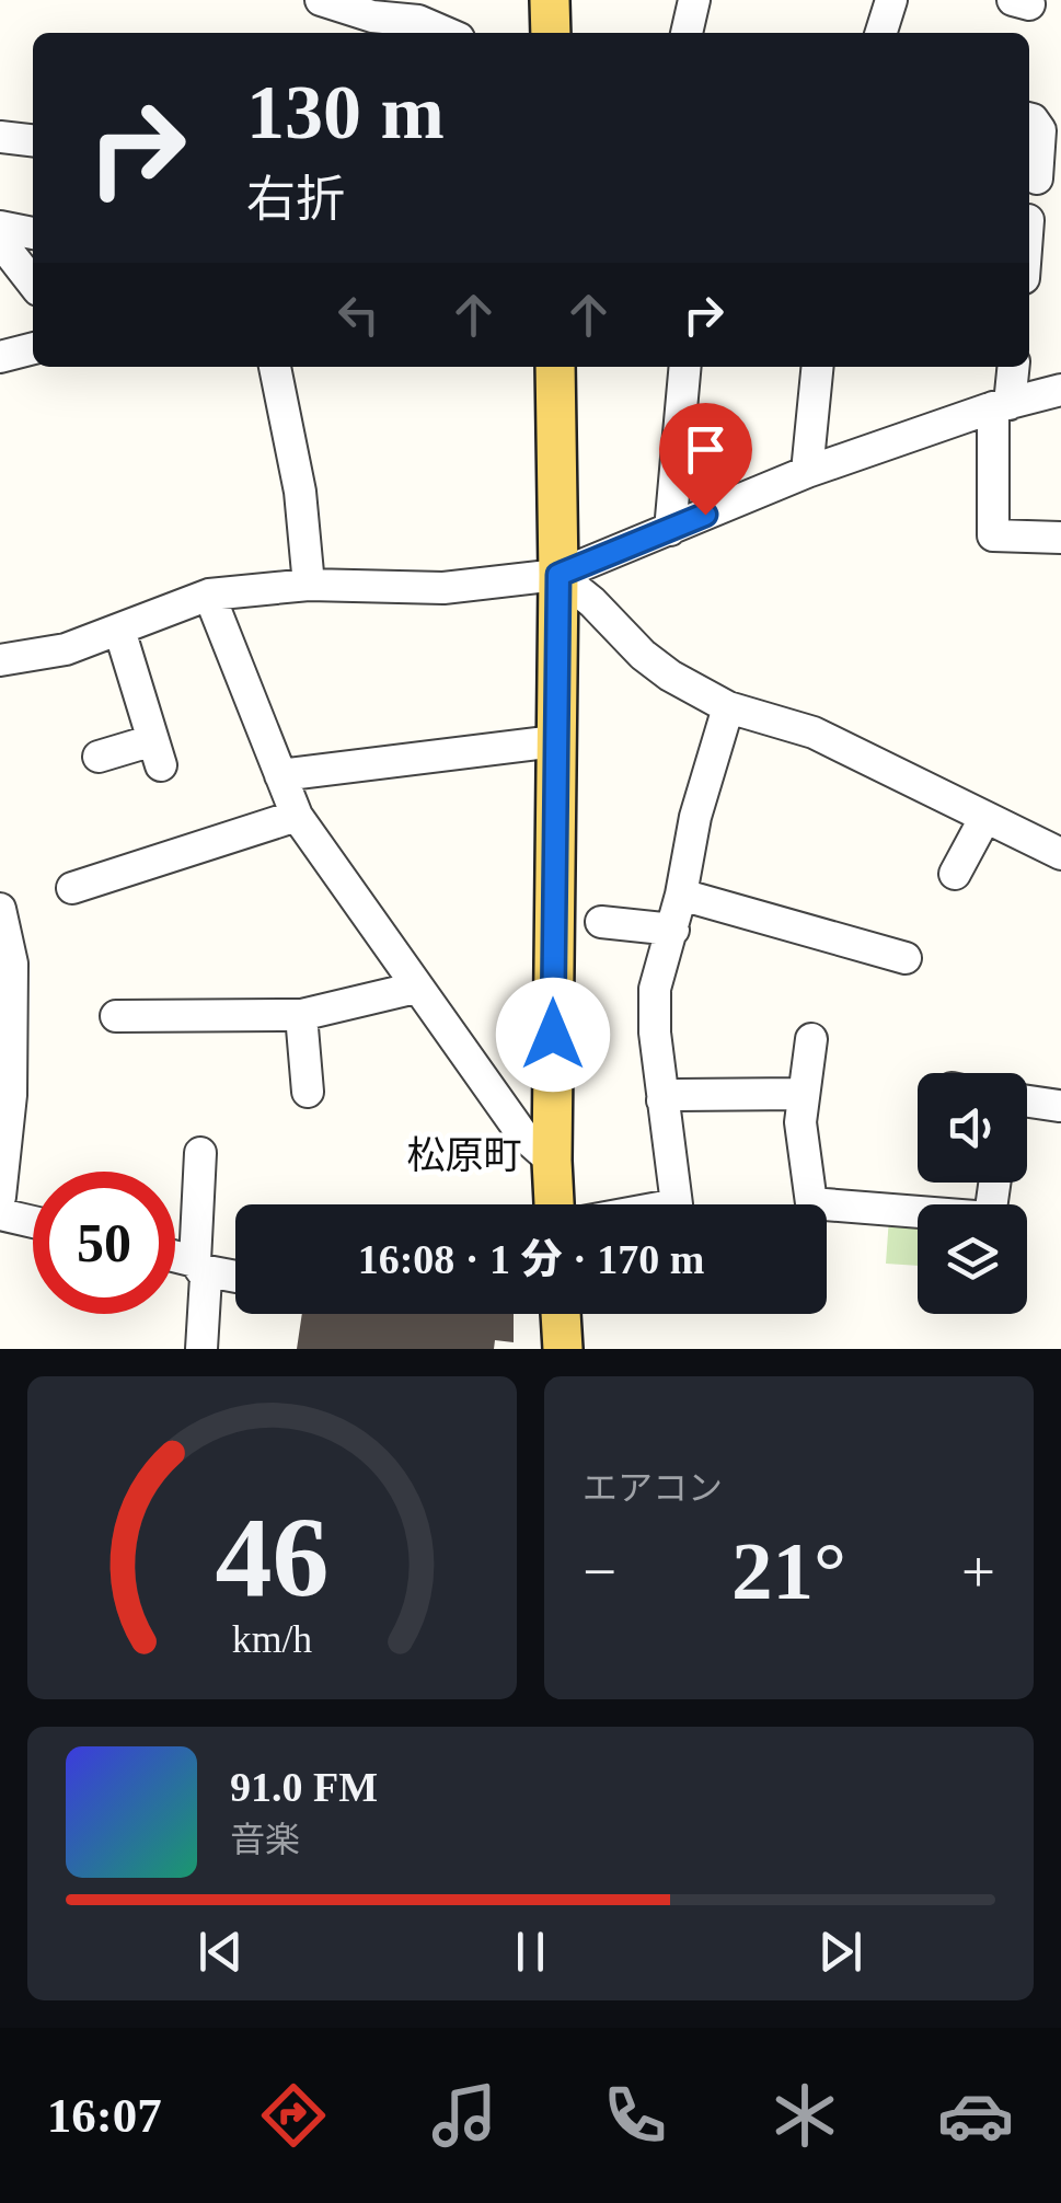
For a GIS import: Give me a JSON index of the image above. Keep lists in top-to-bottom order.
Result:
{
  "districts": ["松原町"],
  "page": {
    "turn": ["130 m", "右折"],
    "limit": "50",
    "trip": "16:08 · 1 分 · 170 m",
    "tile": "エアコン",
    "heat": ["−", "21°", "+"],
    "song": ["91.0 FM", "音楽"],
    "tabs": "16:07",
    "gauge": ["46", "km/h"]
  }
}
